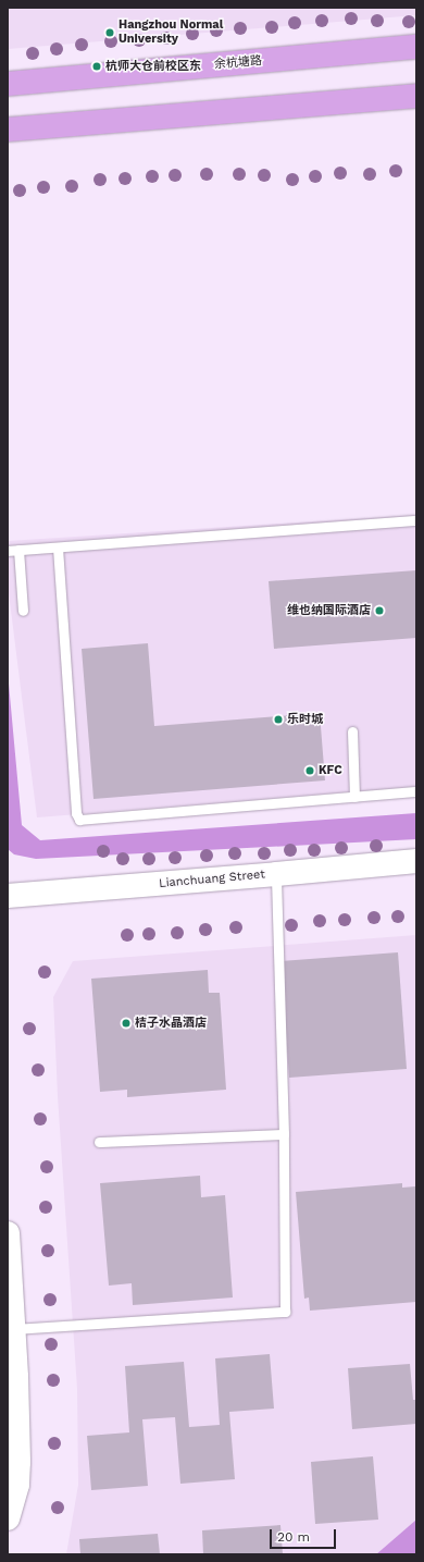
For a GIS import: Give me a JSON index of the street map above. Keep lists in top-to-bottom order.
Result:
{
  "streets": {
    "main road": ["余杭塘路"],
    "street": ["Lianchuang Street"]
  },
  "places": [
    "Hangzhou Normal University",
    "杭师大仓前校区东",
    "维也纳国际酒店",
    "乐时城",
    "KFC",
    "桔子水晶酒店"
  ],
  "scale_bar": "20 m"
}
